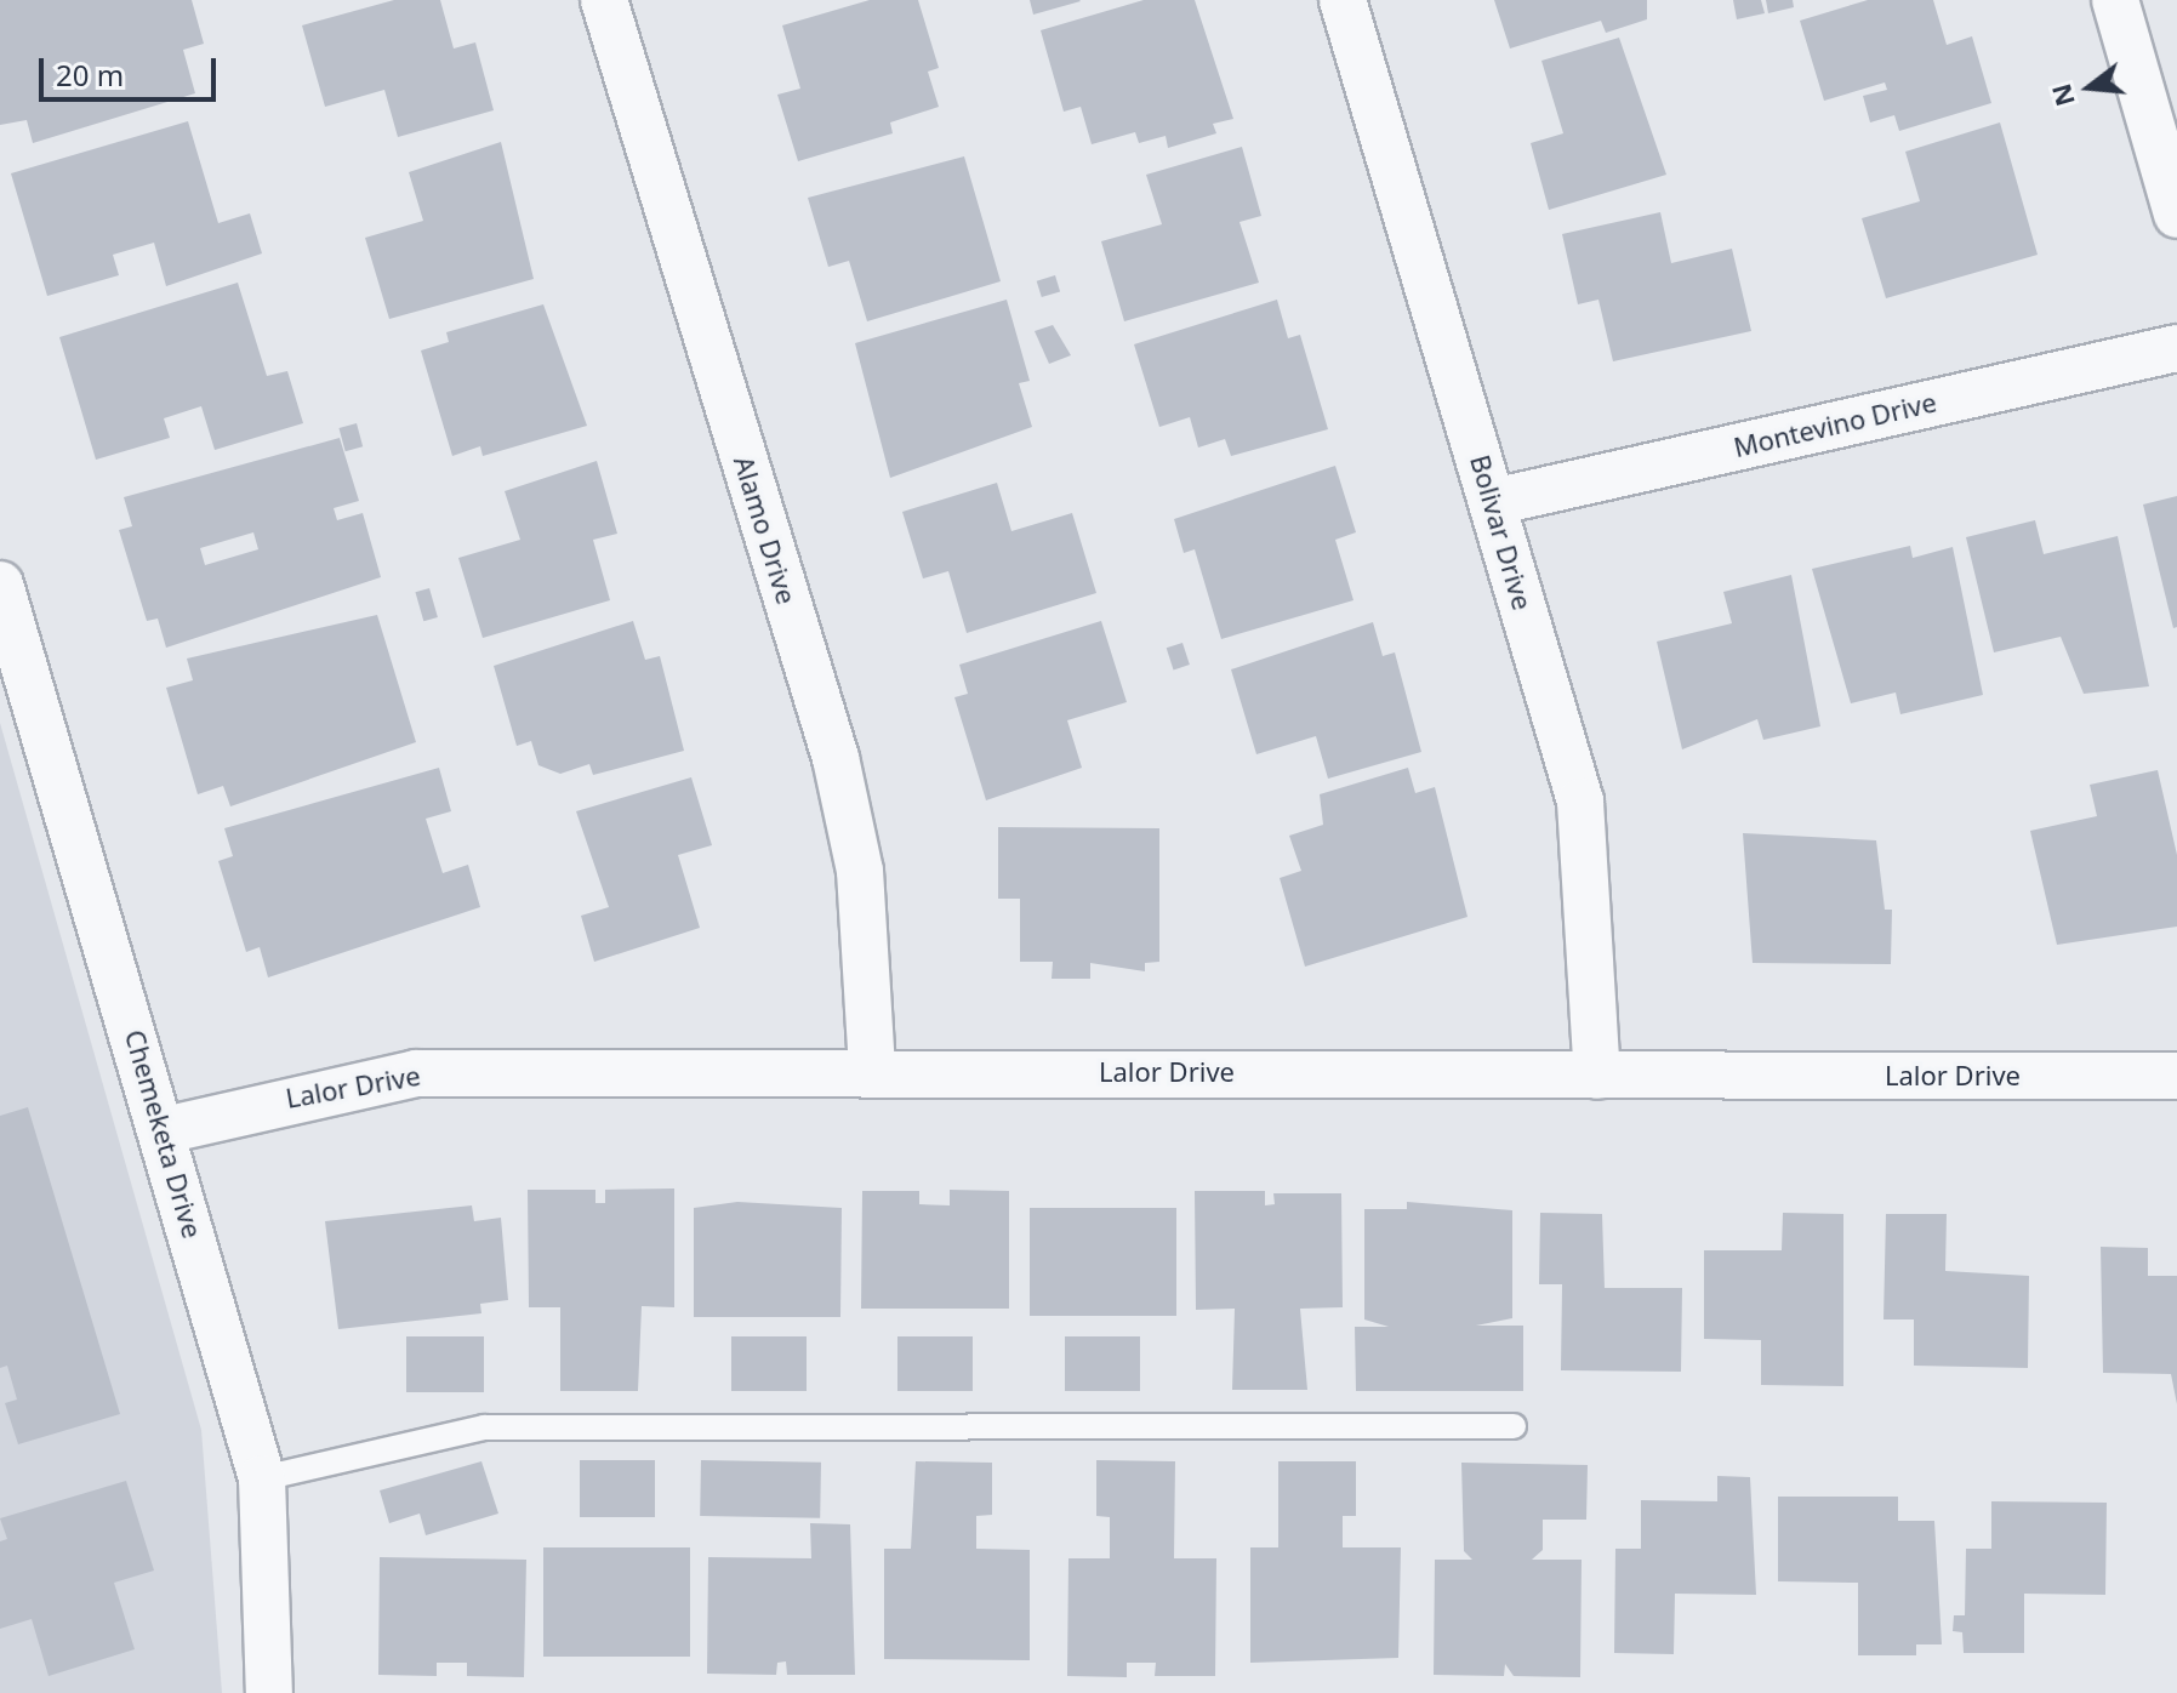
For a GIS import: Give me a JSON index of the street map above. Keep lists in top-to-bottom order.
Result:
{
  "streets": {
    "street": [
      "Montevino Drive",
      "Alamo Drive",
      "Bolivar Drive",
      "Lalor Drive",
      "Chemeketa Drive"
    ]
  },
  "crossings": [
    ["Montevino Drive", "Bolivar Drive"],
    ["Alamo Drive", "Lalor Drive"],
    ["Bolivar Drive", "Lalor Drive"],
    ["Lalor Drive", "Chemeketa Drive"]
  ],
  "scale_bar": "20 m",
  "north": "left"
}
